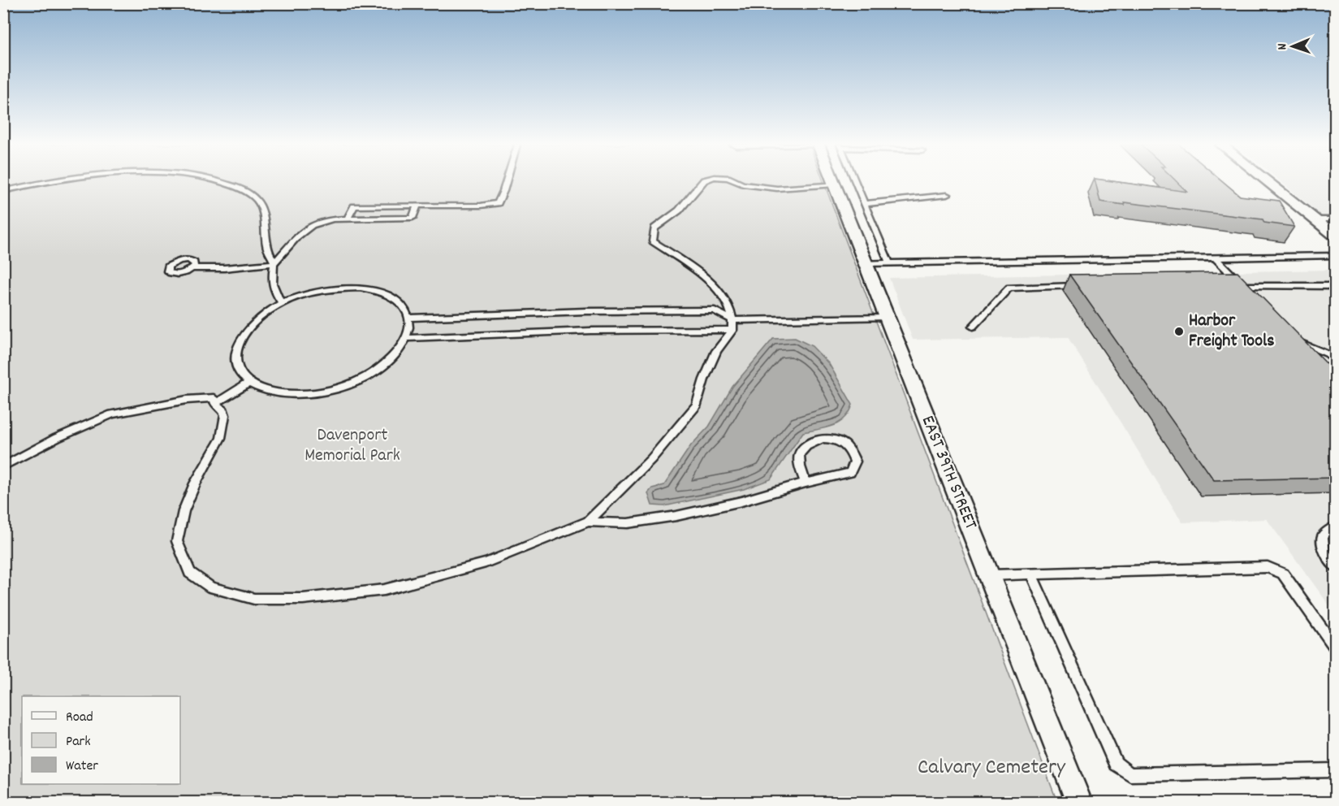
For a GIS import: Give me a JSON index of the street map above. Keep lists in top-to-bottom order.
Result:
{
  "streets": {
    "street": ["EAST 39TH STREET"]
  },
  "parks": ["Davenport Memorial Park", "Calvary Cemetery"],
  "places": ["Harbor Freight Tools"],
  "legend": ["Road", "Park", "Water"],
  "north": "left"
}
